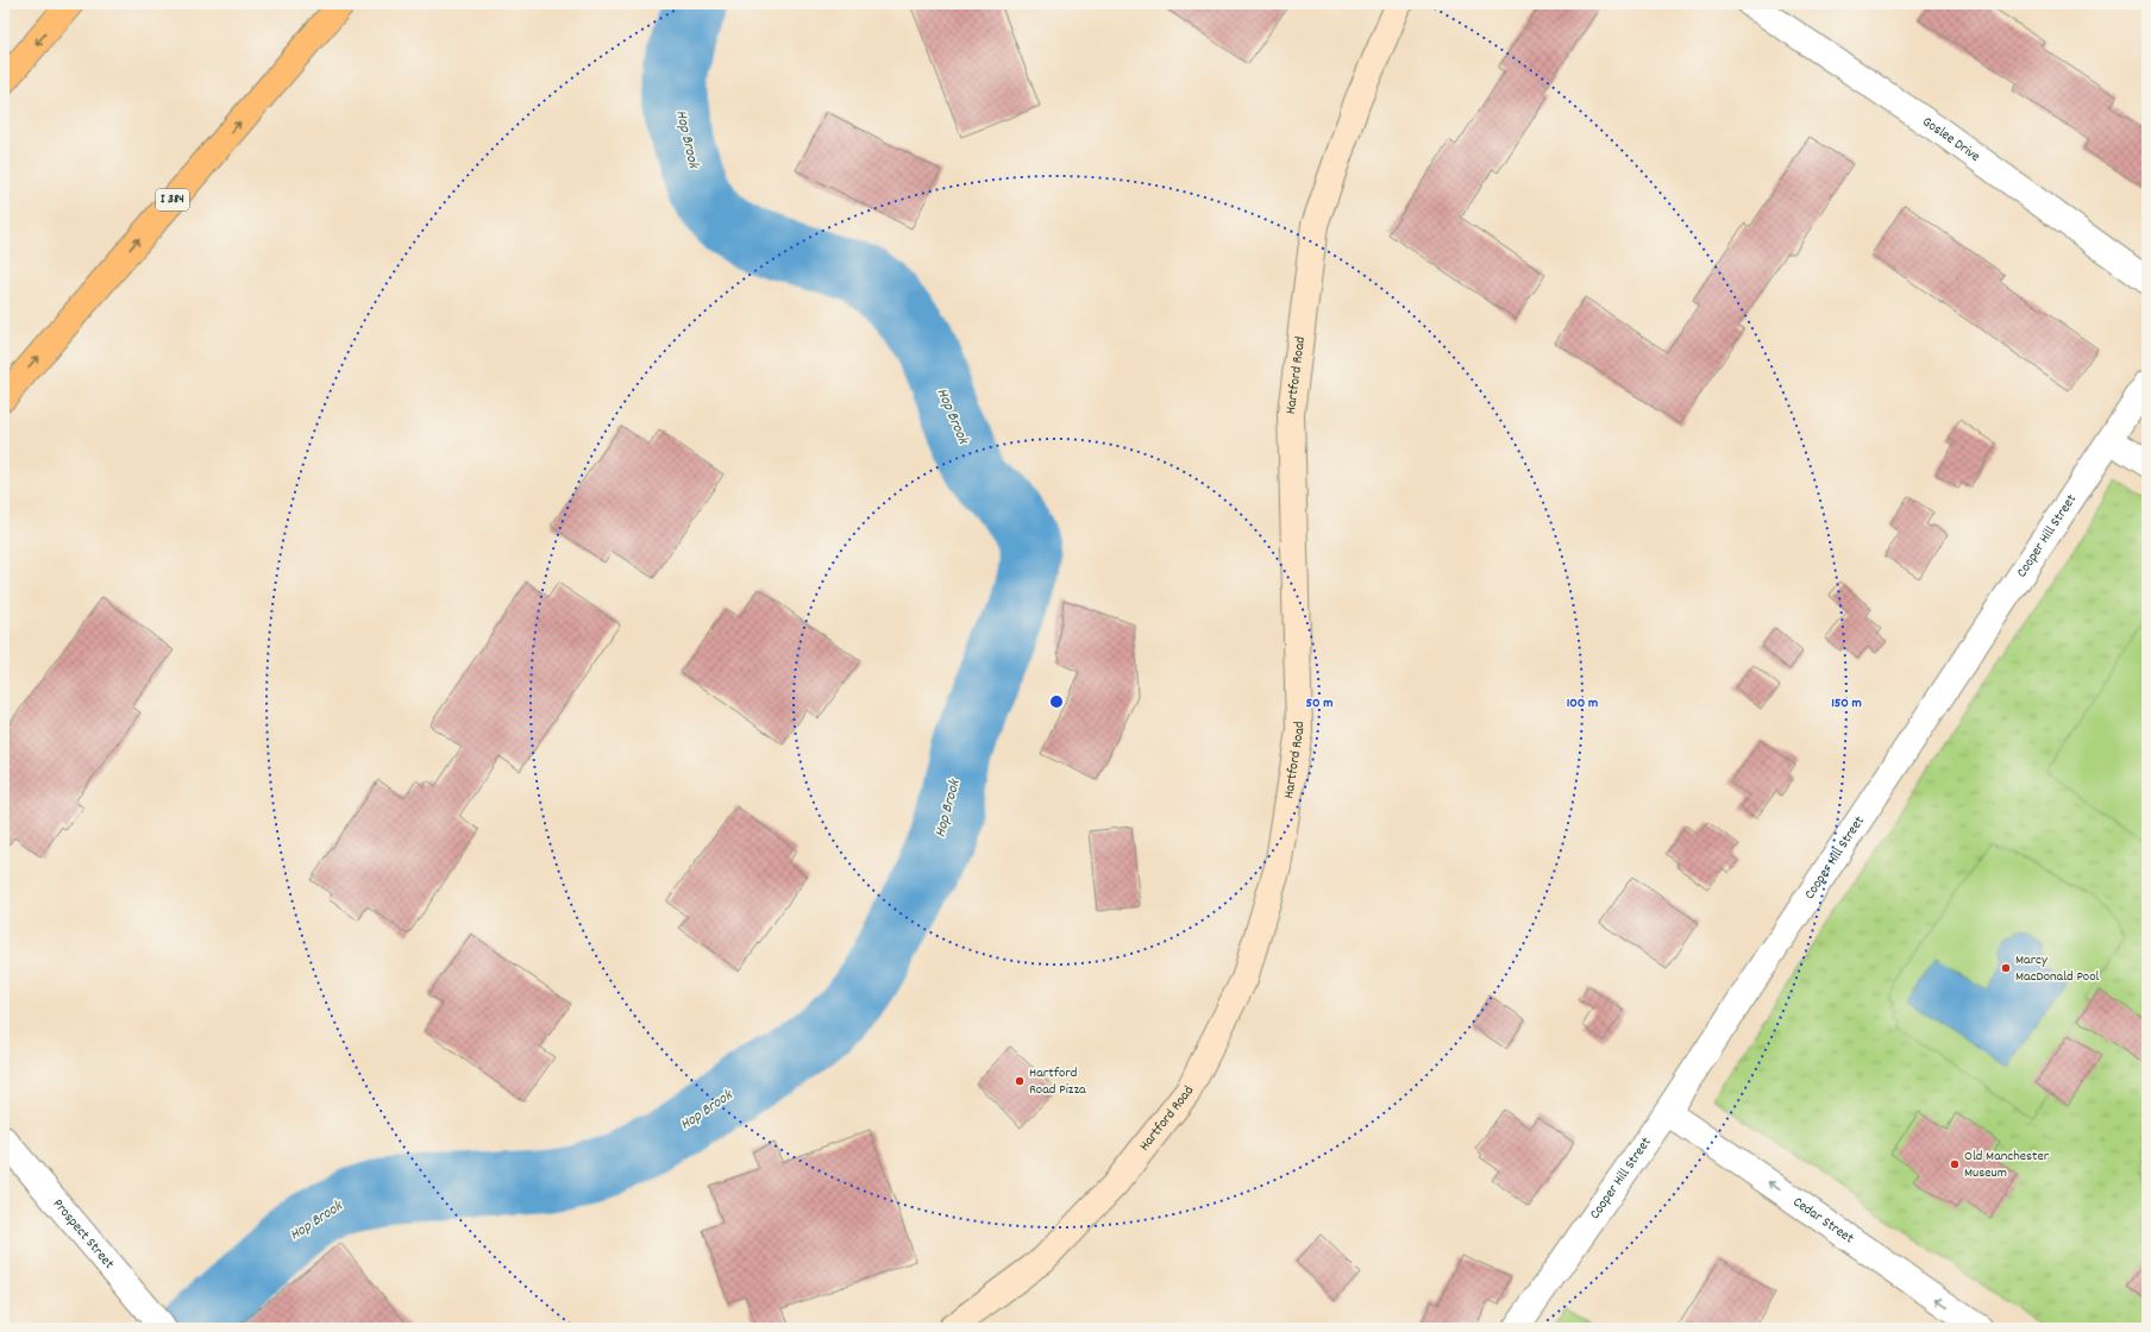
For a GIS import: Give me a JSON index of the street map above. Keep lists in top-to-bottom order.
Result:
{
  "streets": {
    "highway": ["I 384"],
    "main road": ["Hartford Road"],
    "street": [
      "Goslee Drive",
      "Cooper Hill Street",
      "Cedar Street",
      "Prospect Street"
    ]
  },
  "crossings": [
    ["Cooper Hill Street", "Cedar Street"]
  ],
  "one_way": ["Cedar Street"],
  "water": ["Hop Brook"],
  "places": ["Marcy MacDonald Pool", "Hartford Road Pizza", "Old Manchester Museum"],
  "rings": ["50 m", "100 m", "150 m"]
}
